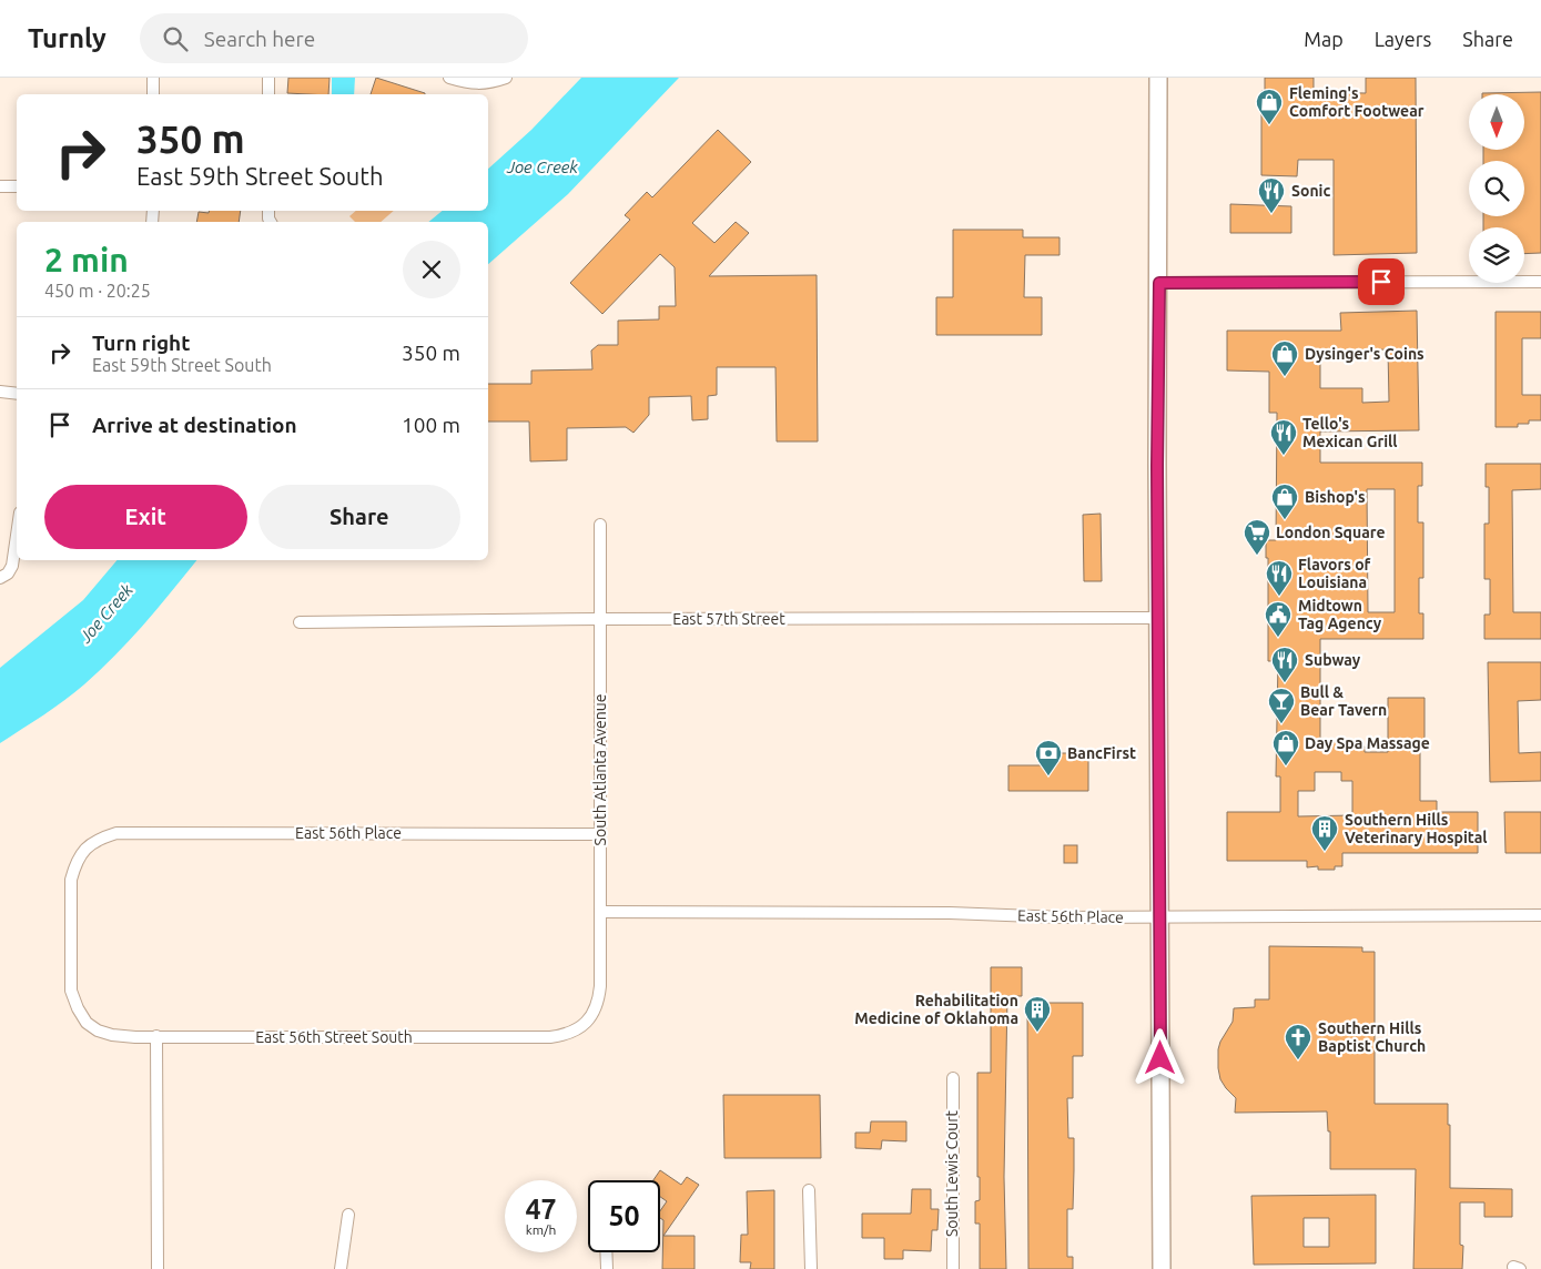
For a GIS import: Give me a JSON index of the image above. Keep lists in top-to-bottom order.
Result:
{
  "streets": {
    "street": [
      "East 57th Street",
      "South Atlanta Avenue",
      "East 56th Place",
      "East 56th Street South",
      "South Lewis Court"
    ]
  },
  "crossings": [
    ["East 57th Street", "South Atlanta Avenue"],
    ["South Atlanta Avenue", "East 56th Place"],
    ["South Atlanta Avenue", "East 56th Street South"],
    ["East 56th Place", "East 56th Street South"]
  ],
  "water": ["Joe Creek"],
  "places": {
    "shop": [
      "Fleming's Comfort Footwear",
      "Dysinger's Coins",
      "Bishop's",
      "Day Spa Massage"
    ],
    "restaurant": [
      "Sonic",
      "Tello's Mexican Grill",
      "Flavors of Louisiana",
      "Subway"
    ],
    "supermarket": ["London Square"],
    "public building": ["Midtown Tag Agency"],
    "bar": ["Bull & Bear Tavern"],
    "bank": ["BancFirst"],
    "building": ["Southern Hills Veterinary Hospital", "Rehabilitation Medicine of Oklahoma"],
    "church": ["Southern Hills Baptist Church"]
  },
  "north": "bottom",
  "page": {
    "header": "Turnly",
    "search": "Search here",
    "nav": ["Map", "Layers", "Share"],
    "turn": ["350 m", "East 59th Street South"],
    "heading": ["2 min", "450 m · 20:25"],
    "list": [
      {
        "name": "Turn right",
        "note": "East 59th Street South",
        "value": "350 m"
      },
      {
        "name": "Arrive at destination",
        "value": "100 m"
      }
    ],
    "buttons": ["Exit", "Share"],
    "speed": "47 km/h",
    "limit": "50"
  }
}
